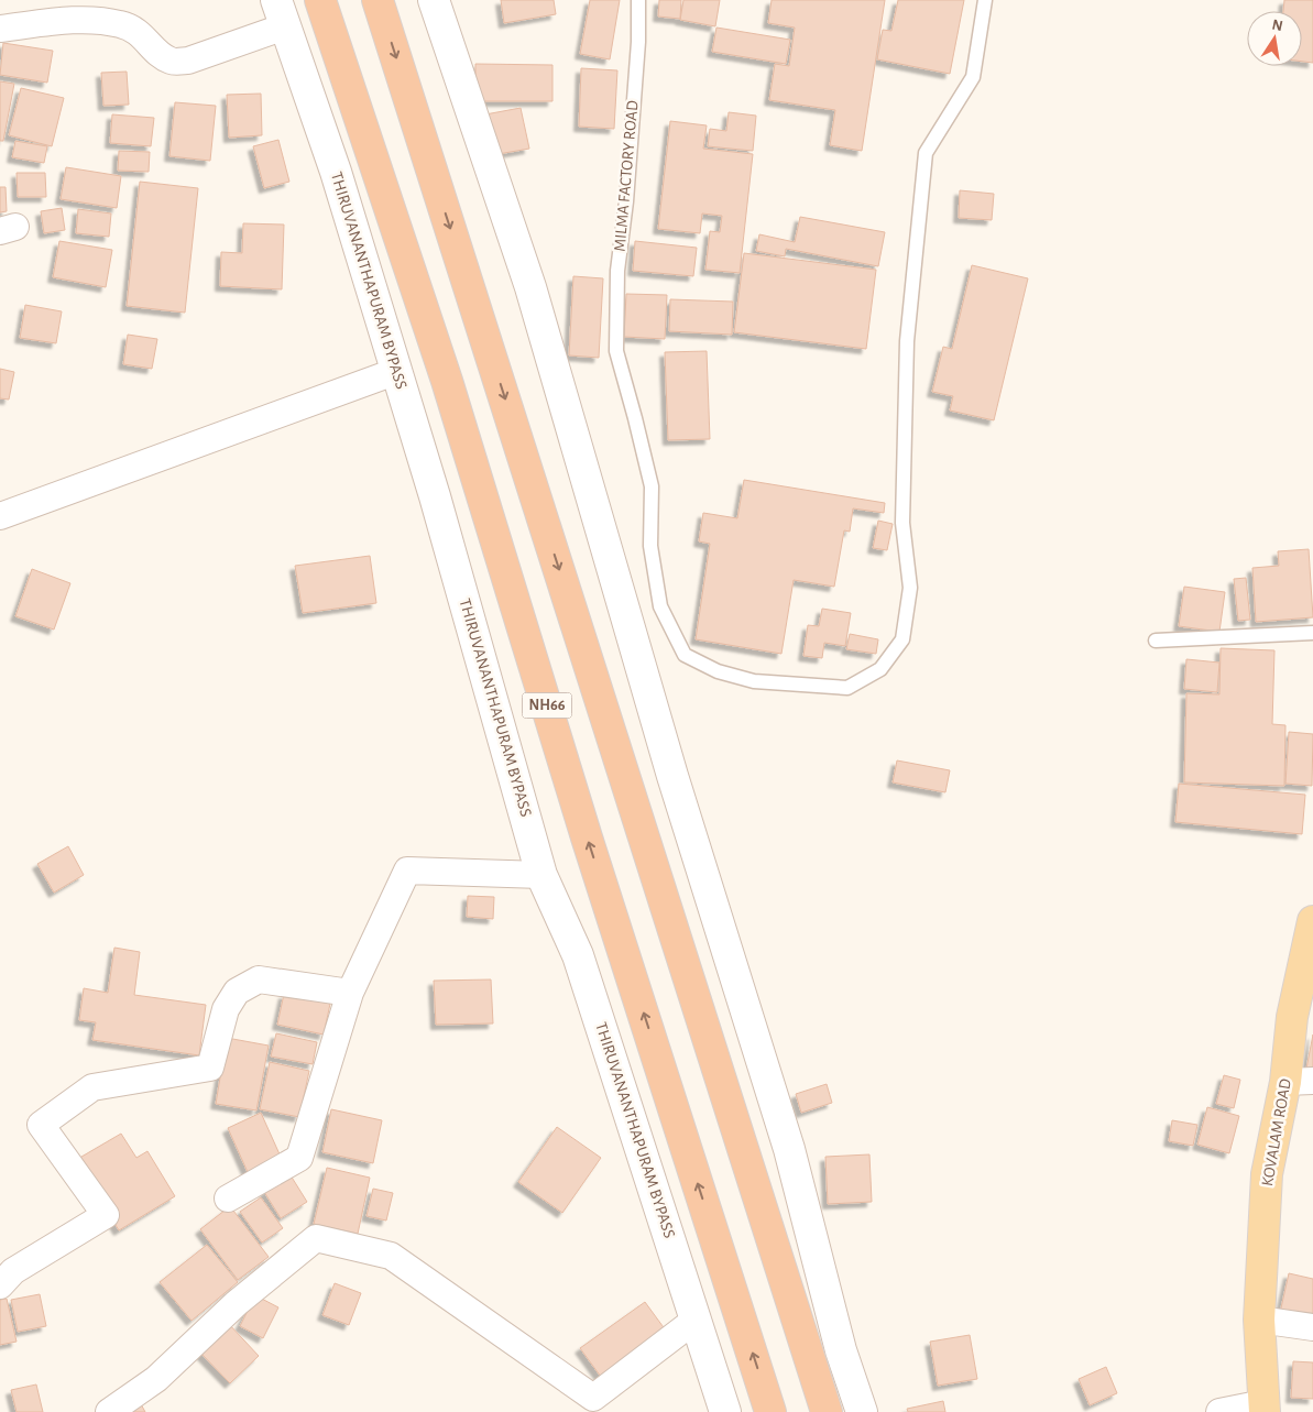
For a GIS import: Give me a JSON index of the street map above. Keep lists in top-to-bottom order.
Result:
{
  "streets": {
    "highway": ["NH66"],
    "main road": ["KOVALAM ROAD"],
    "street": ["THIRUVANANTHAPURAM BYPASS"],
    "lane": ["MILMA FACTORY ROAD"]
  },
  "north": "top"
}
